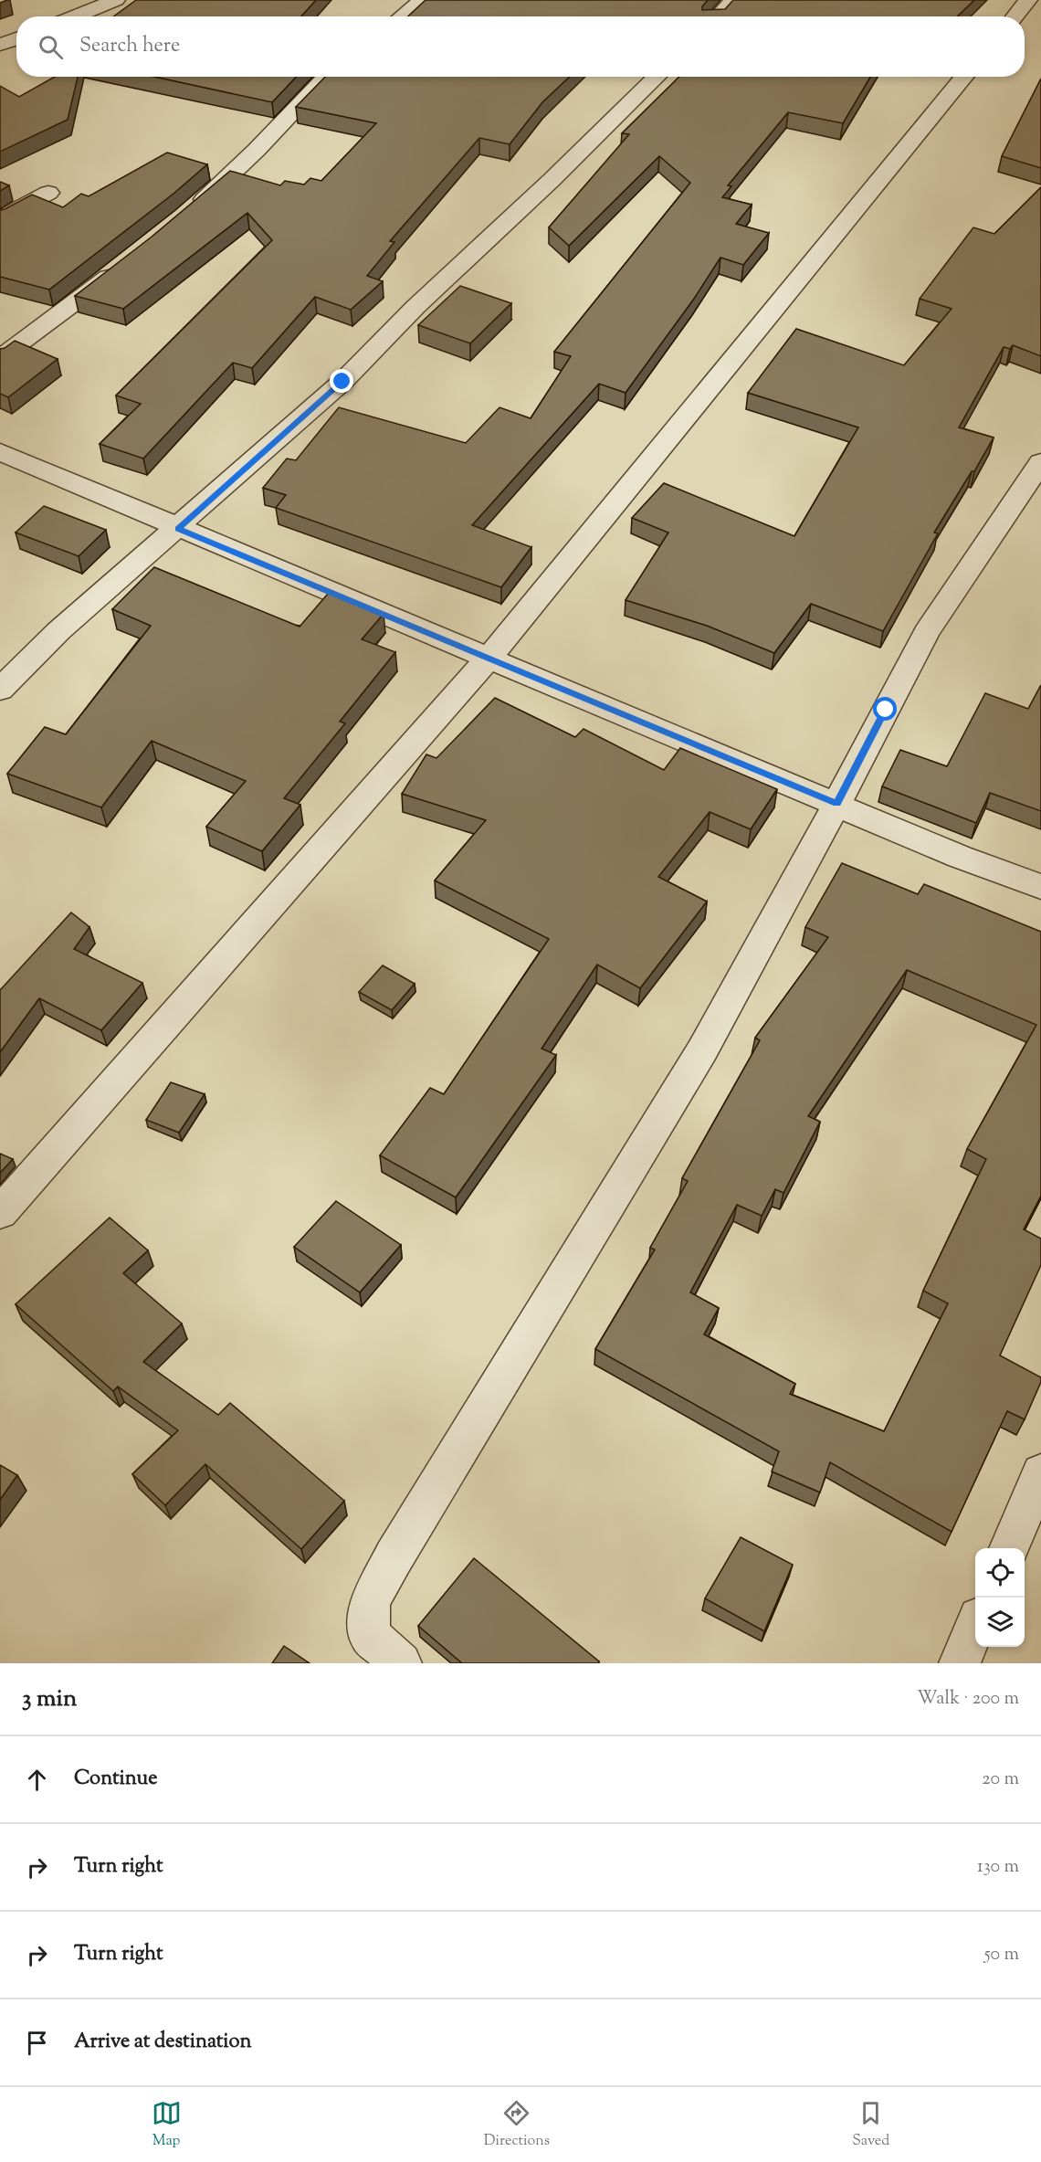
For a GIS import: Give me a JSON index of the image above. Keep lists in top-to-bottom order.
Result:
{
  "page": {
    "search": "Search here",
    "heading": ["3 min", "Walk · 200 m"],
    "list": [
      ["Continue", "20 m"],
      ["Turn right", "130 m"],
      ["Turn right", "50 m"],
      "Arrive at destination"
    ],
    "nav": ["Map", "Directions", "Saved"]
  }
}
